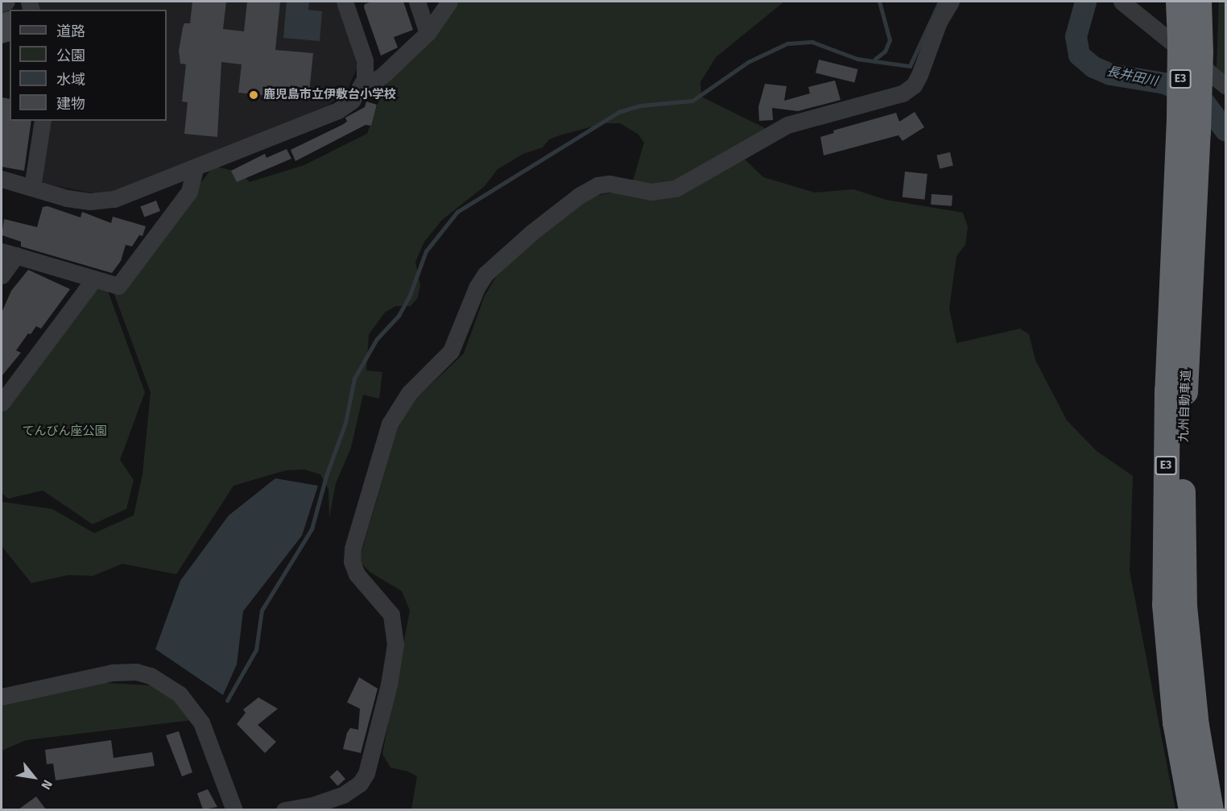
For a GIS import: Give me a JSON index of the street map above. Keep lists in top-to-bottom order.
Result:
{
  "streets": {
    "highway": ["E3", "九州自動車道"]
  },
  "water": ["長井田川"],
  "parks": ["てんびん座公園"],
  "places": ["鹿児島市立伊敷台小学校"],
  "legend": [
    "道路",
    "公園",
    "水域",
    "建物"
  ],
  "north": "bottom right"
}
